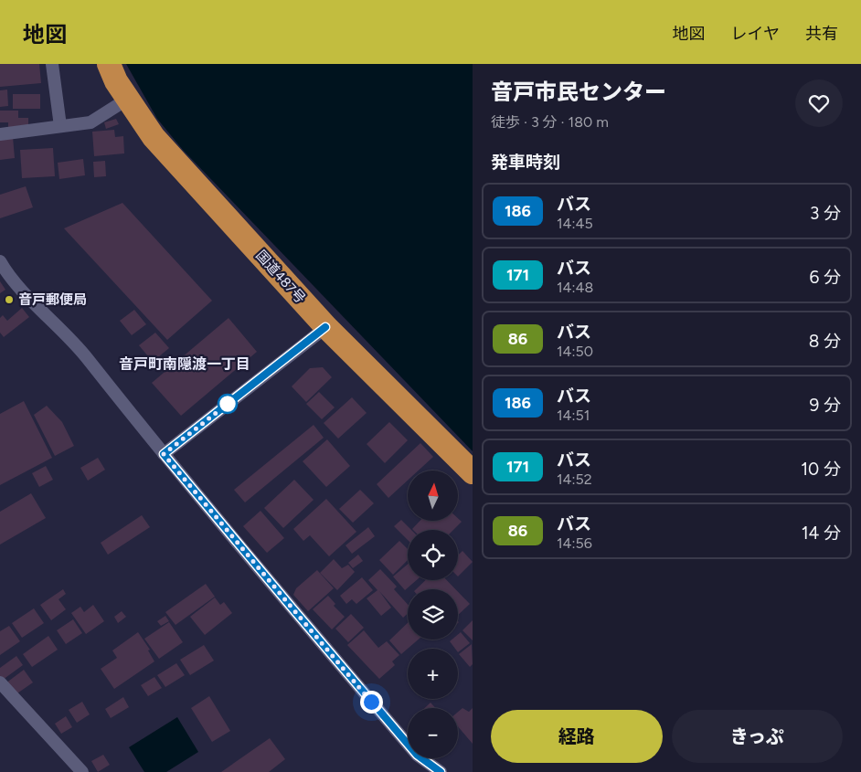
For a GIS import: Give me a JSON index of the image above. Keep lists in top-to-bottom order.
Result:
{
  "streets": {
    "highway": ["国道487号"]
  },
  "districts": ["音戸町南隠渡一丁目"],
  "places": ["音戸郵便局"],
  "lines": ["bus line 186"],
  "north": "top",
  "page": {
    "header": "地図",
    "nav": ["地図", "レイヤ", "共有"],
    "heading": [
      ["音戸市民センター", "徒歩 · 3 分 · 180 m"],
      "発車時刻"
    ],
    "list": [
      {
        "mark": "186",
        "name": "バス",
        "note": "14:45",
        "value": "3 分"
      },
      {
        "mark": "171",
        "name": "バス",
        "note": "14:48",
        "value": "6 分"
      },
      {
        "mark": "86",
        "name": "バス",
        "note": "14:50",
        "value": "8 分"
      },
      {
        "mark": "186",
        "name": "バス",
        "note": "14:51",
        "value": "9 分"
      },
      {
        "mark": "171",
        "name": "バス",
        "note": "14:52",
        "value": "10 分"
      },
      {
        "mark": "86",
        "name": "バス",
        "note": "14:56",
        "value": "14 分"
      }
    ],
    "map_buttons": ["+", "−"],
    "buttons": ["経路", "きっぷ"]
  }
}
